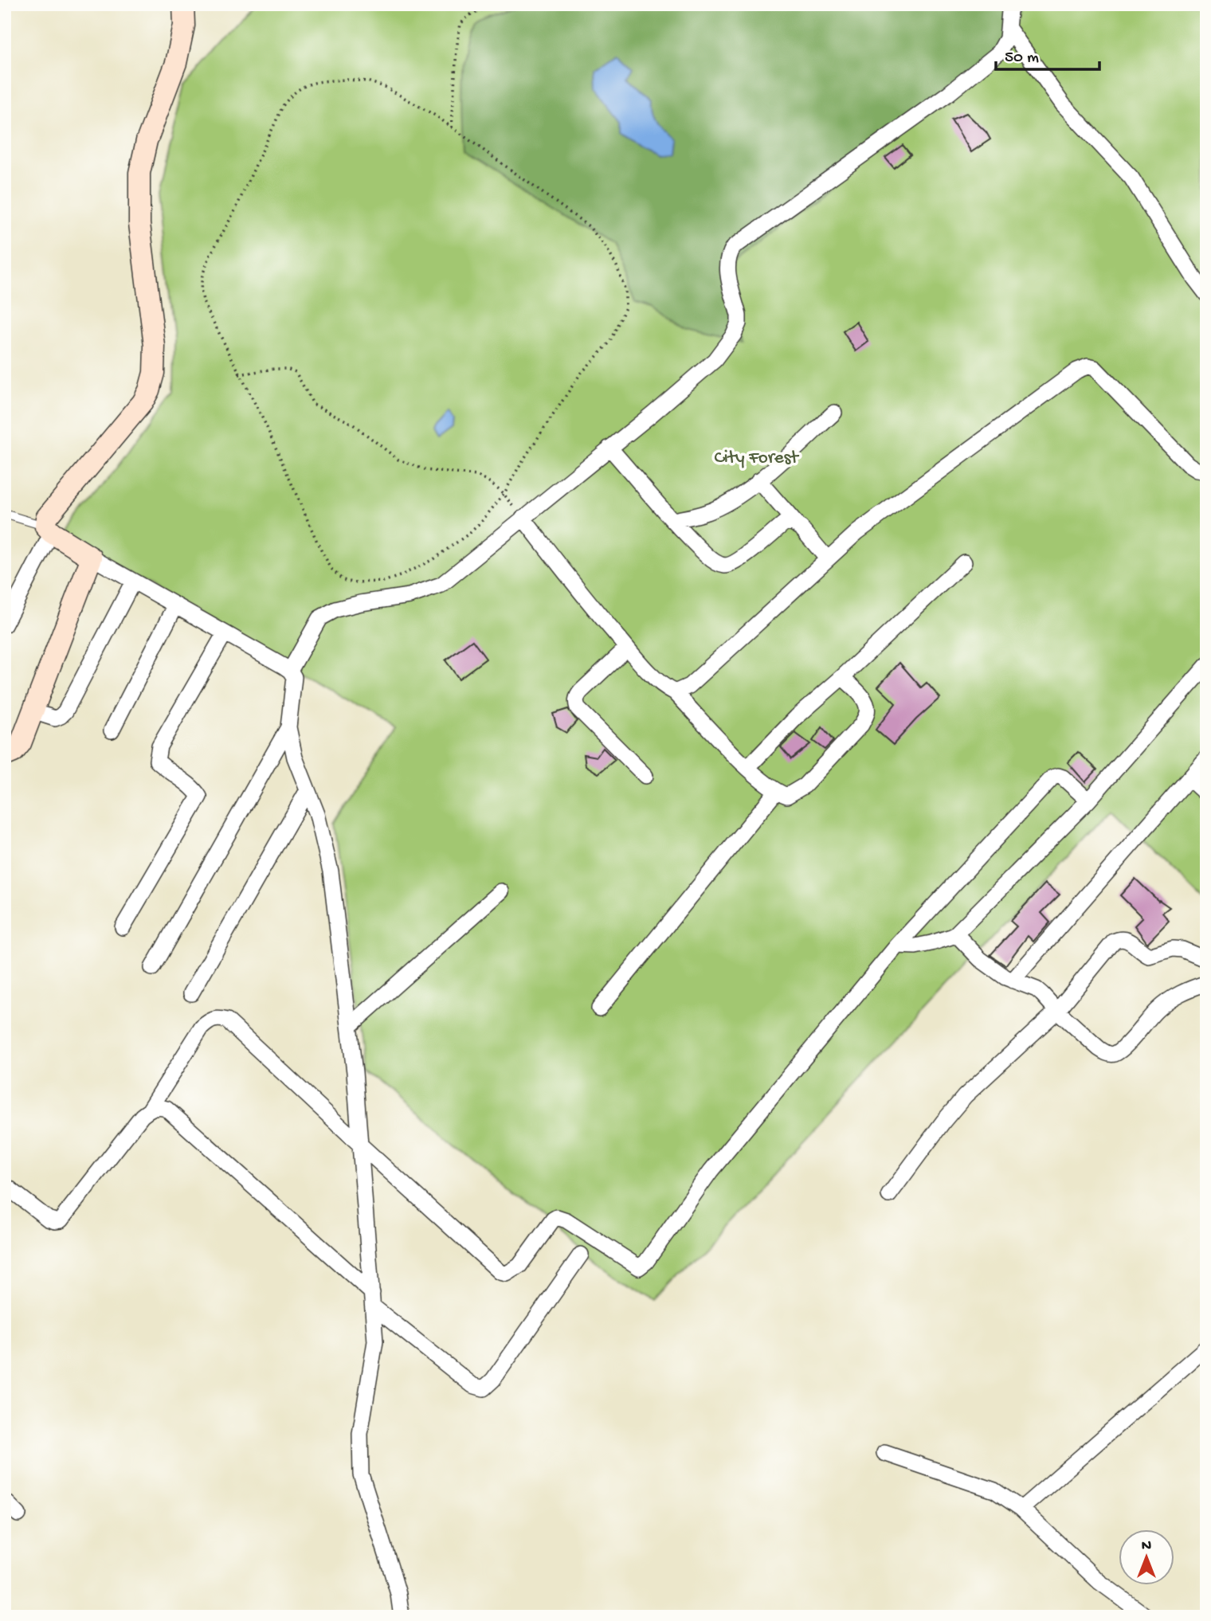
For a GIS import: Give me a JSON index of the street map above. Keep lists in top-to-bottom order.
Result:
{
  "parks": ["City Forest"],
  "scale_bar": "50 m",
  "north": "top"
}
